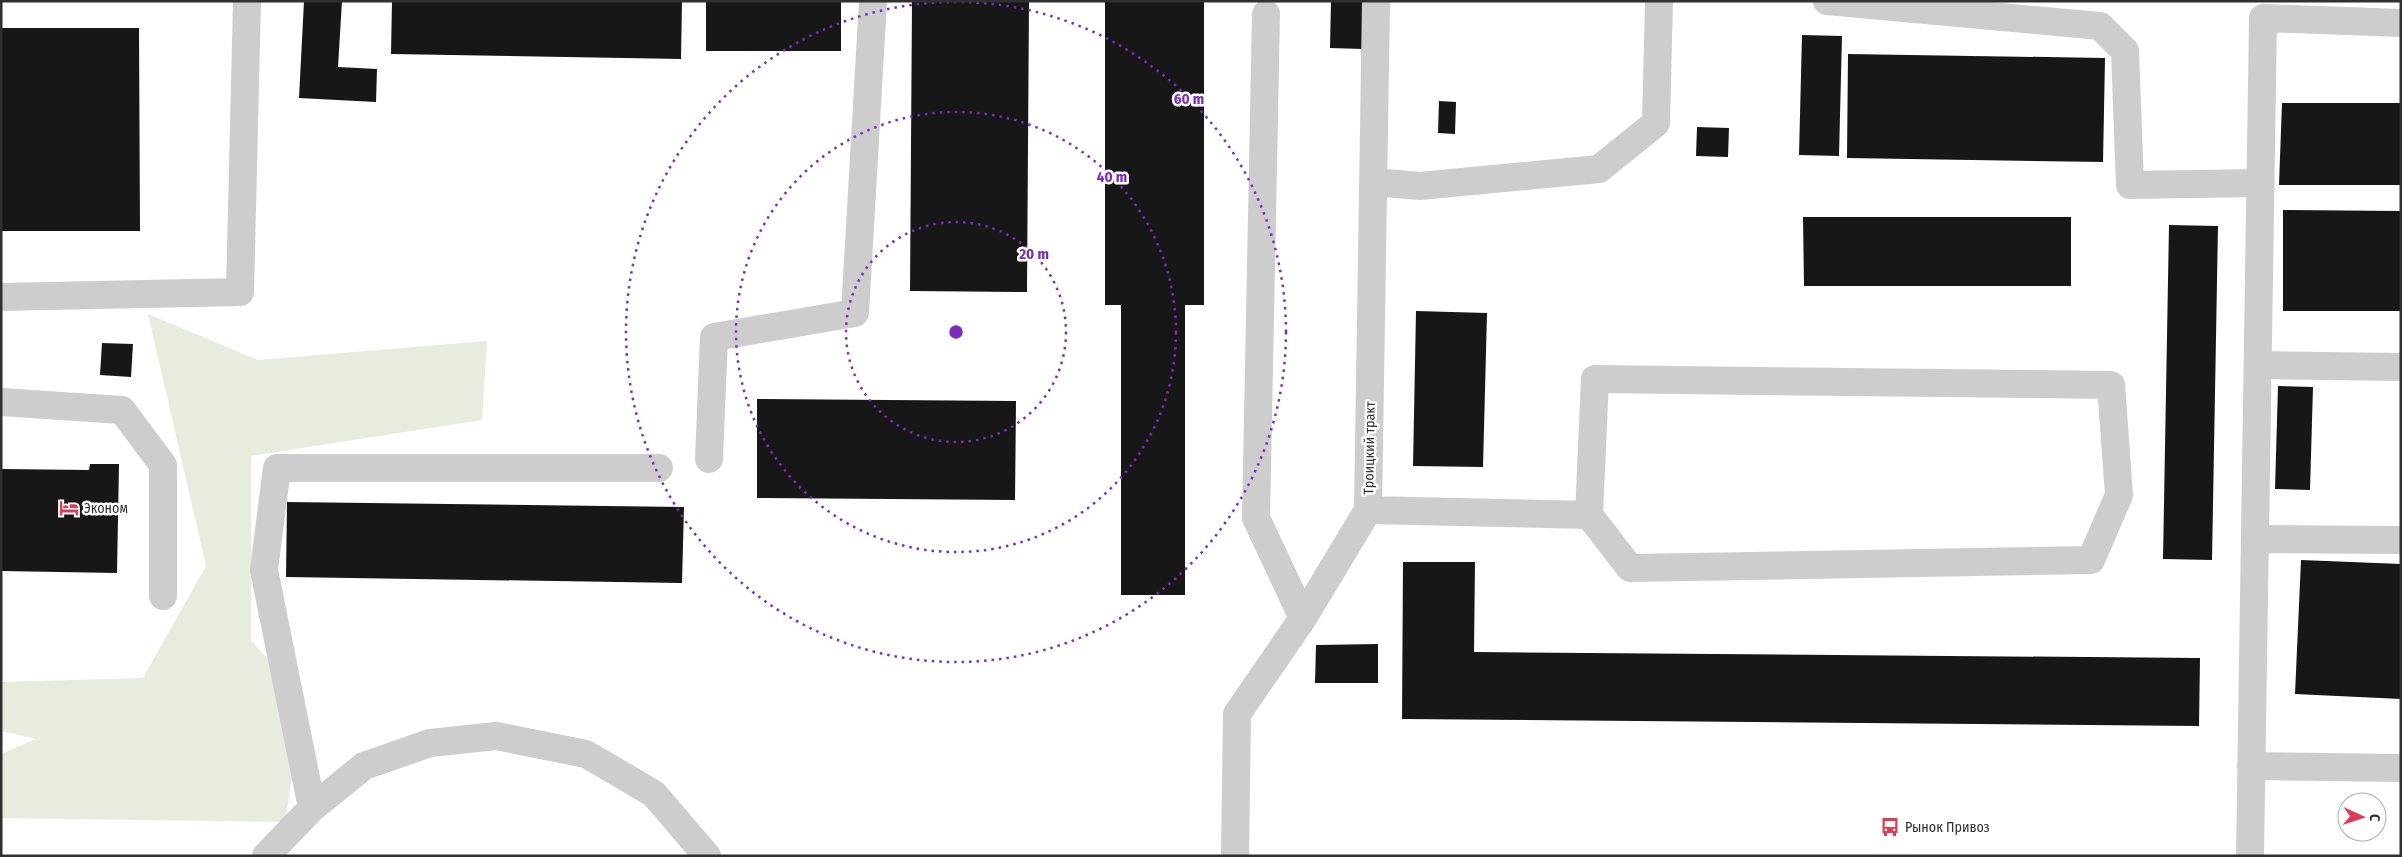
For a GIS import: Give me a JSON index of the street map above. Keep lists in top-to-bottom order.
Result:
{
  "streets": {
    "street": ["Троицкий тракт"]
  },
  "places": {
    "hotel": ["Эконом"],
    "bus stop": ["Рынок Привоз"]
  },
  "north": "right",
  "rings": ["60 m", "40 m", "20 m"]
}
